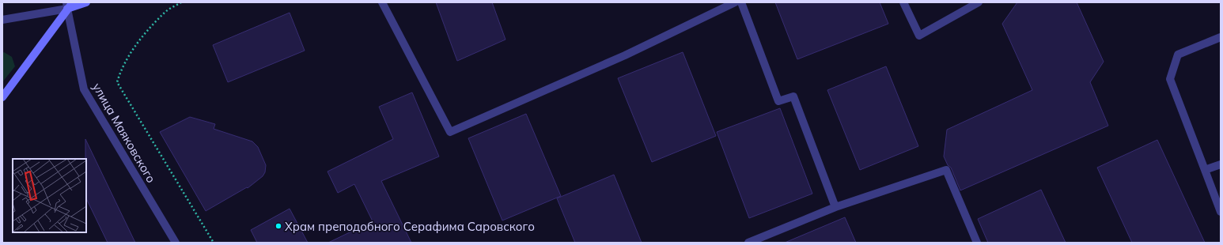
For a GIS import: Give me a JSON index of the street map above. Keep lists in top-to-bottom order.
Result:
{
  "streets": {
    "street": ["улица Маяковского"]
  },
  "places": ["Храм преподобного Серафима Саровского"]
}
